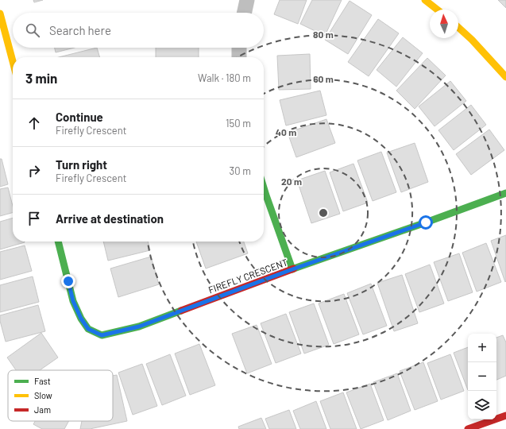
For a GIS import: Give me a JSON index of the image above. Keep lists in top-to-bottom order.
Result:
{
  "streets": {
    "street": ["FIREFLY CRESCENT"]
  },
  "legend": ["Fast", "Slow", "Jam"],
  "north": "top",
  "page": {
    "search": "Search here",
    "heading": ["3 min", "Walk · 180 m"],
    "list": [
      ["Continue", "Firefly Crescent", "150 m"],
      ["Turn right", "Firefly Crescent", "30 m"],
      "Arrive at destination"
    ],
    "map_buttons": ["+", "−"]
  },
  "rings": [
    "80 m",
    "60 m",
    "40 m",
    "20 m"
  ]
}
